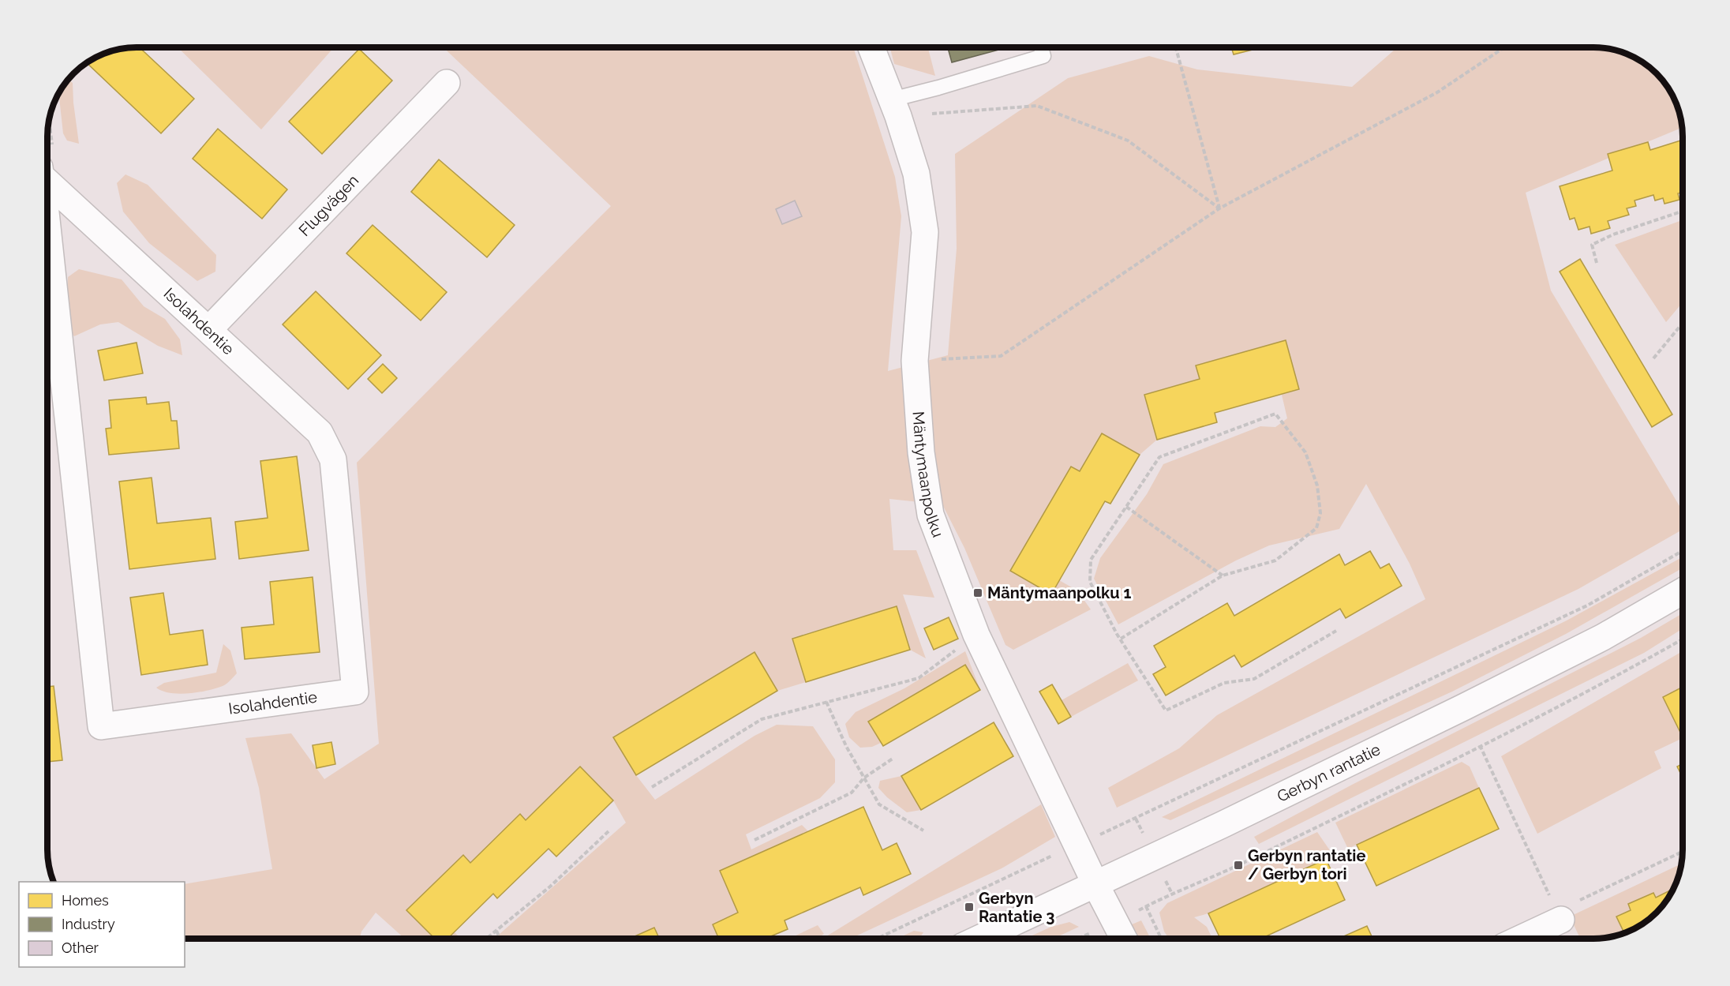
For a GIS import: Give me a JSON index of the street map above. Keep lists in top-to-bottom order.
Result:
{
  "streets": {
    "street": [
      "Flugvägen",
      "Isolahdentie",
      "Mäntymaanpolku",
      "Gerbyn rantatie"
    ]
  },
  "crossings": [
    ["Flugvägen", "Isolahdentie"],
    ["Mäntymaanpolku", "Gerbyn rantatie"]
  ],
  "places": {
    "transit": ["Mäntymaanpolku 1", "Gerbyn rantatie / Gerbyn tori", "Gerbyn Rantatie 3"]
  },
  "legend": ["Homes", "Industry", "Other"]
}
